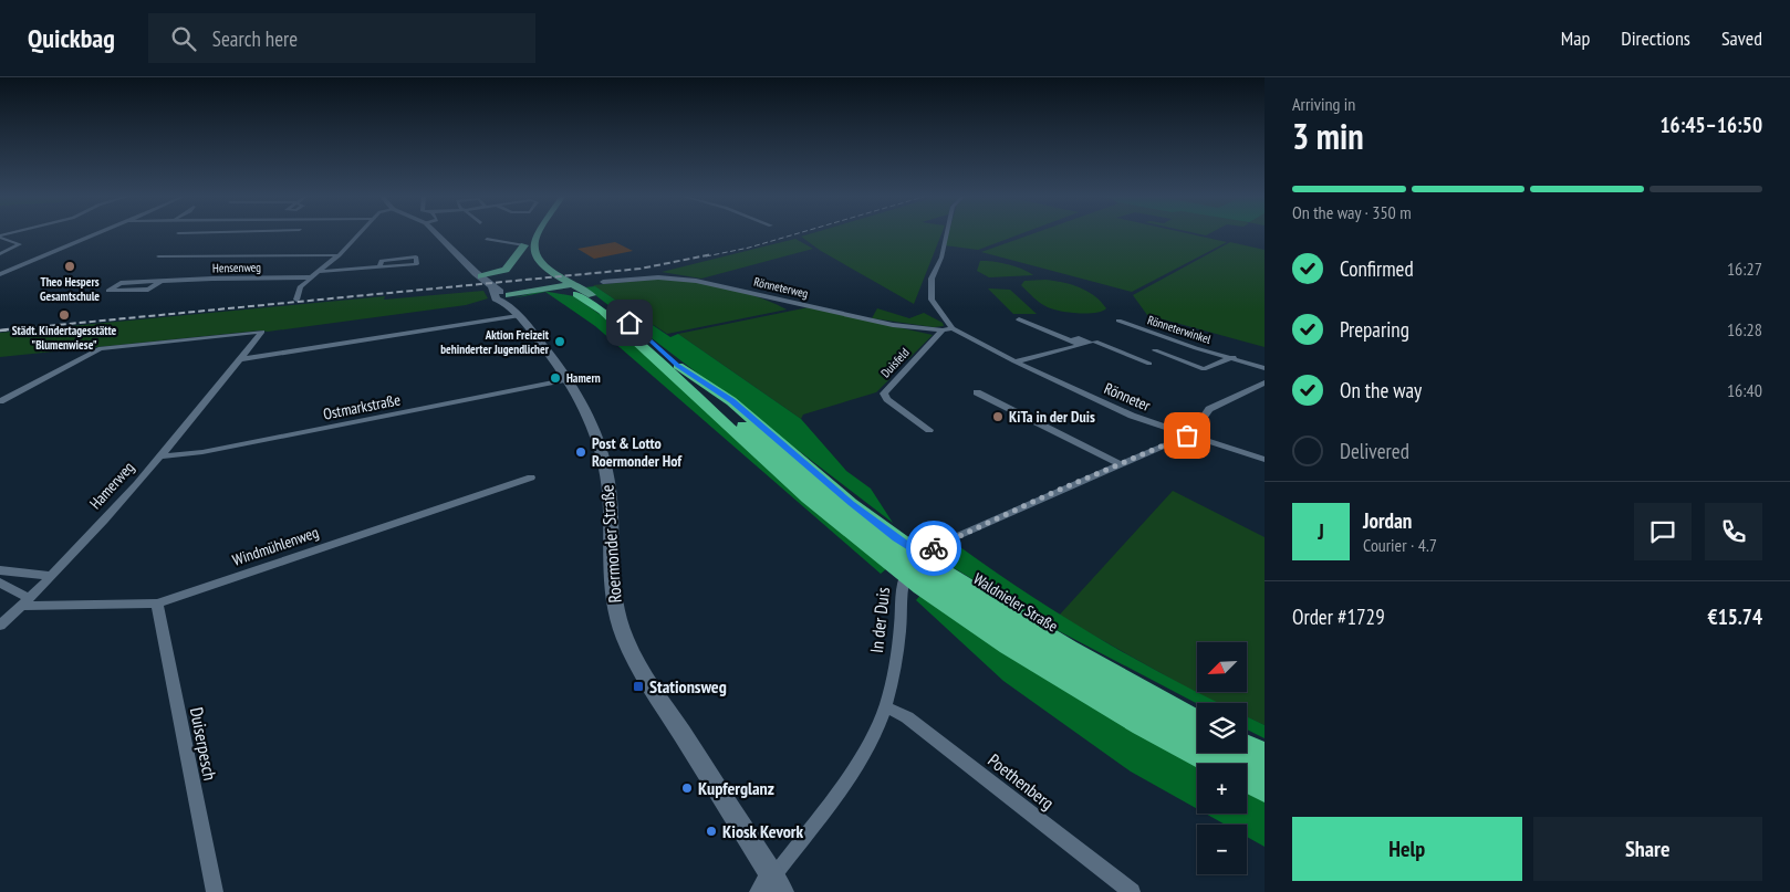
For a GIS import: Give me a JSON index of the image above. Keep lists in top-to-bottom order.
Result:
{
  "streets": {
    "highway": ["Waldnieler Straße"],
    "main road": ["Roermonder Straße"],
    "street": [
      "Hensenweg",
      "Rönneterweg",
      "Rönneterwinkel",
      "Duisfeld",
      "Rönneter",
      "Ostmarkstraße",
      "Hamerweg",
      "Windmühlenweg",
      "In der Duis",
      "Duiserpesch",
      "Poethenberg"
    ]
  },
  "crossings": [
    ["Rönneterweg", "Duisfeld"],
    ["Rönneterweg", "Rönneter"],
    ["Rönneter", "In der Duis"],
    ["Ostmarkstraße", "Hamerweg"],
    ["Ostmarkstraße", "Roermonder Straße"],
    ["Hamerweg", "Windmühlenweg"],
    ["Roermonder Straße", "In der Duis"],
    ["Windmühlenweg", "Duiserpesch"],
    ["In der Duis", "Poethenberg"]
  ],
  "places": {
    "other": [
      "Theo Hespers Gesamtschule",
      "Städt. Kindertagesstätte \"Blumenwiese\"",
      "Aktion Freizeit behinderter Jugendlicher",
      "Hamern",
      "KiTa in der Duis",
      "Post & Lotto Roermonder Hof",
      "Kupferglanz",
      "Kiosk Kevork"
    ],
    "transit": ["Stationsweg"]
  },
  "north": "bottom left",
  "page": {
    "header": "Quickbag",
    "search": "Search here",
    "nav": ["Map", "Directions", "Saved"],
    "heading": ["3 min", "Arriving in", "16:45–16:50"],
    "panel": [
      "Jordan",
      "Courier · 4.7",
      "Order #1729",
      "€15.74"
    ],
    "bar": "On the way · 350 m",
    "list": [
      ["Confirmed", "16:27"],
      ["Preparing", "16:28"],
      ["On the way", "16:40"],
      "Delivered"
    ],
    "round": "J",
    "map_buttons": ["+", "−"],
    "buttons": ["Help", "Share"]
  }
}
